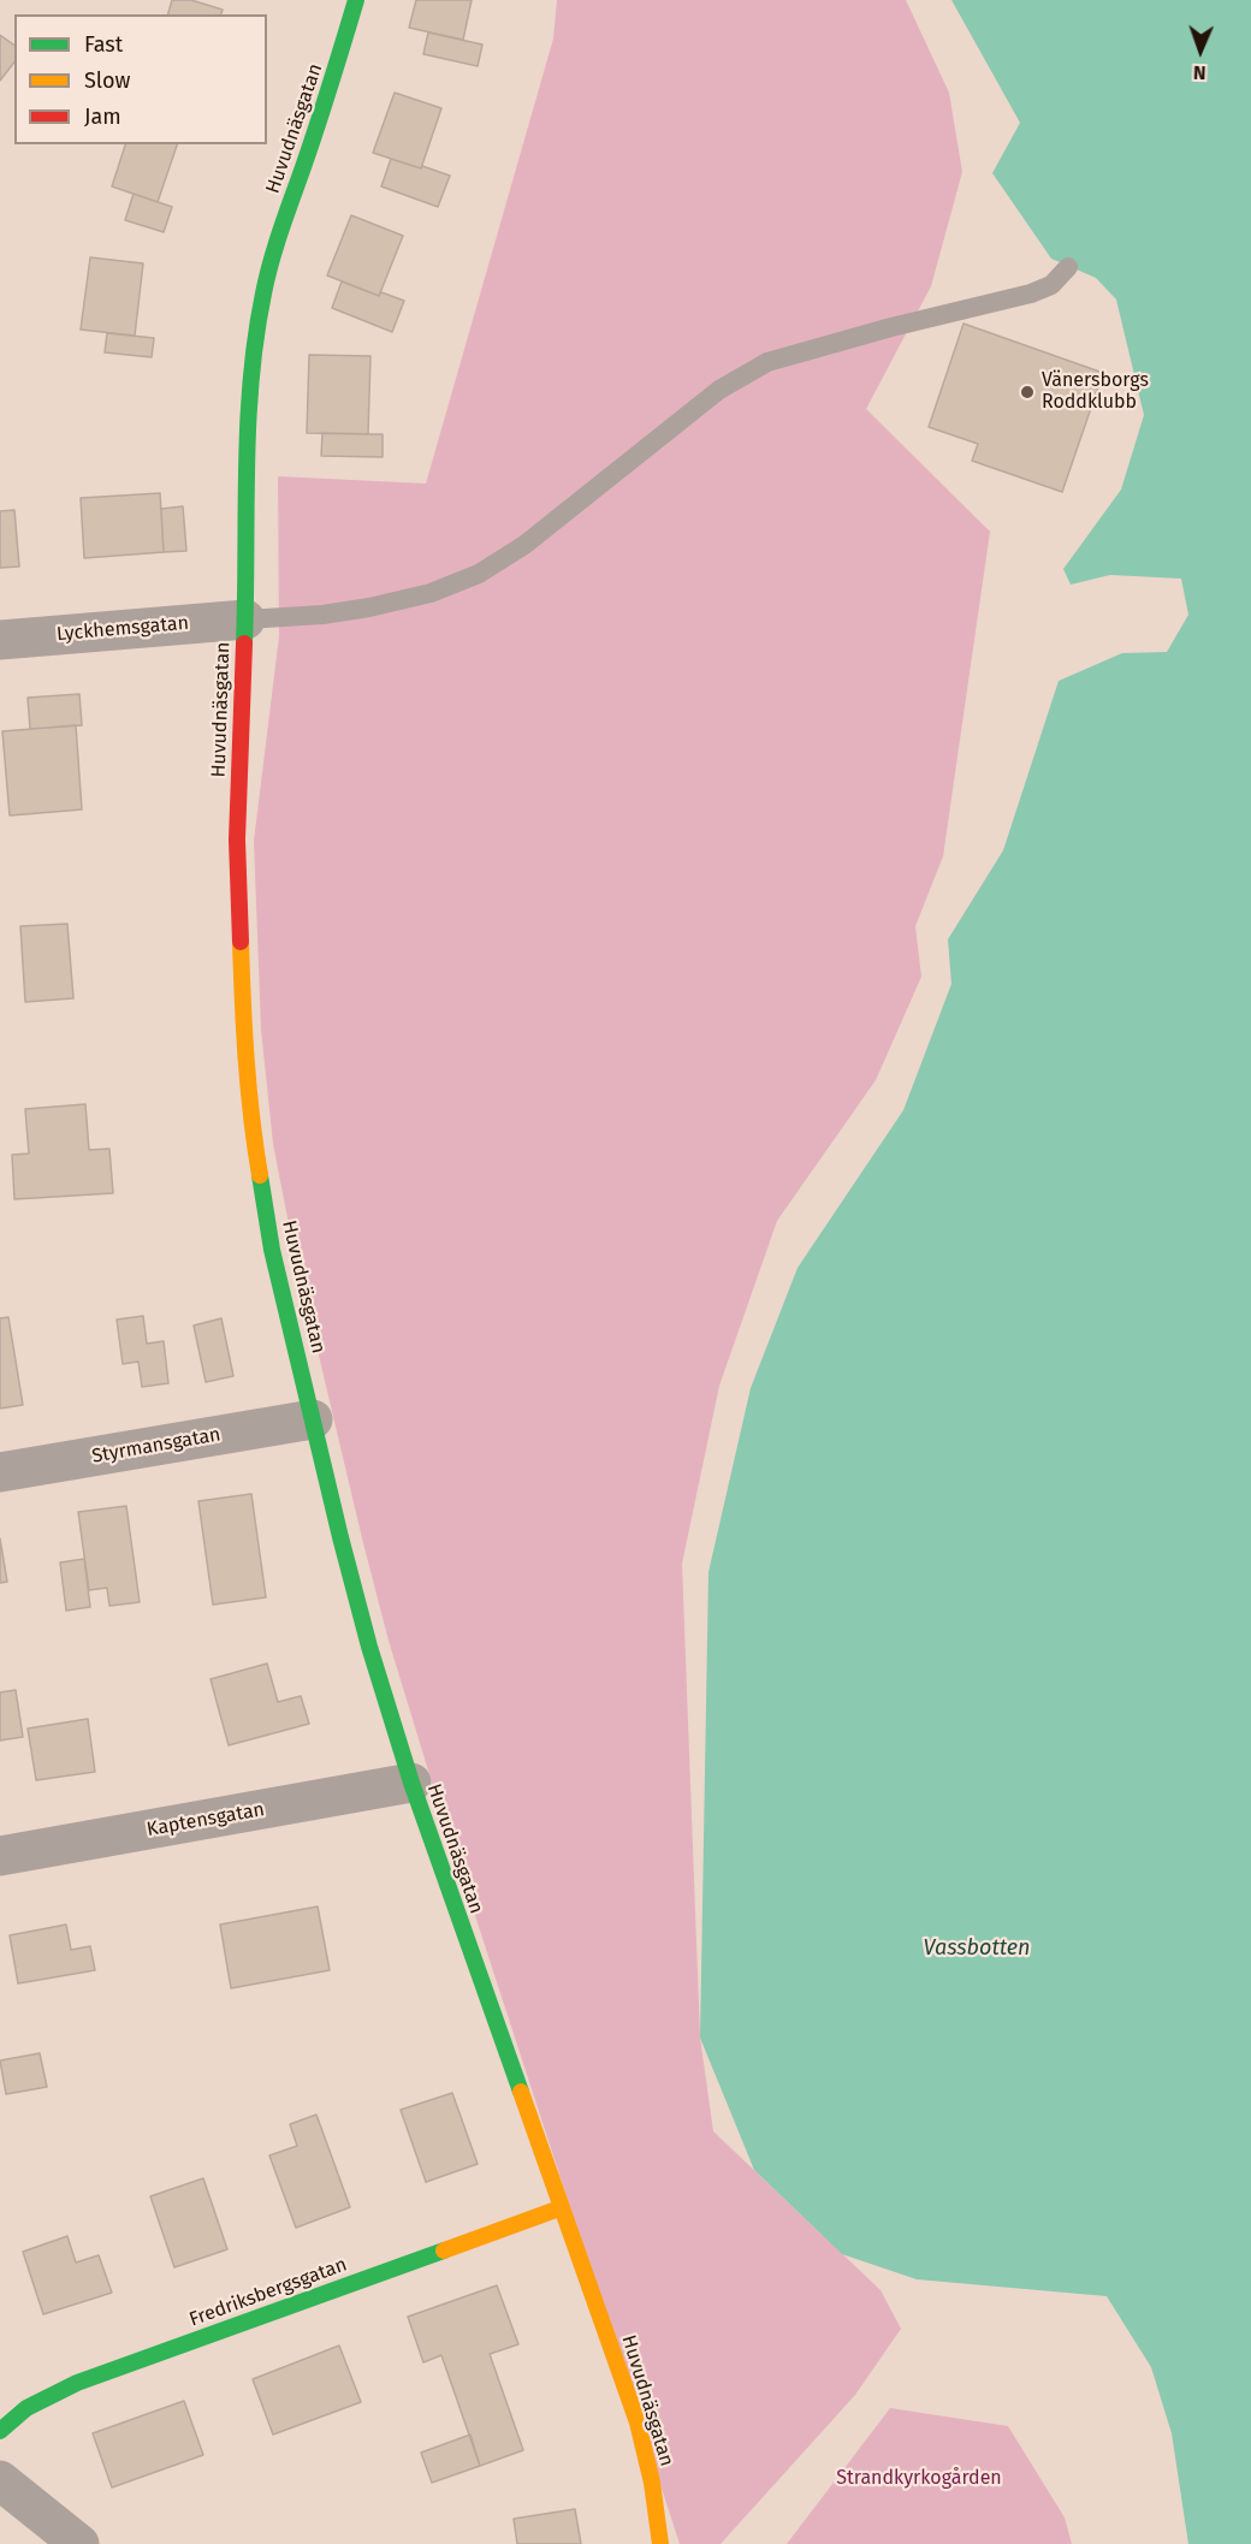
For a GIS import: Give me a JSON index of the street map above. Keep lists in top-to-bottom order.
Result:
{
  "streets": {
    "street": [
      "Huvudnäsgatan",
      "Lyckhemsgatan",
      "Styrmansgatan",
      "Kaptensgatan",
      "Fredriksbergsgatan"
    ]
  },
  "crossings": [
    ["Huvudnäsgatan", "Lyckhemsgatan"],
    ["Huvudnäsgatan", "Styrmansgatan"],
    ["Huvudnäsgatan", "Kaptensgatan"],
    ["Huvudnäsgatan", "Fredriksbergsgatan"]
  ],
  "water": ["Vassbotten"],
  "parks": ["Strandkyrkogården"],
  "places": ["Vänersborgs Roddklubb"],
  "legend": ["Fast", "Slow", "Jam"],
  "north": "bottom"
}
